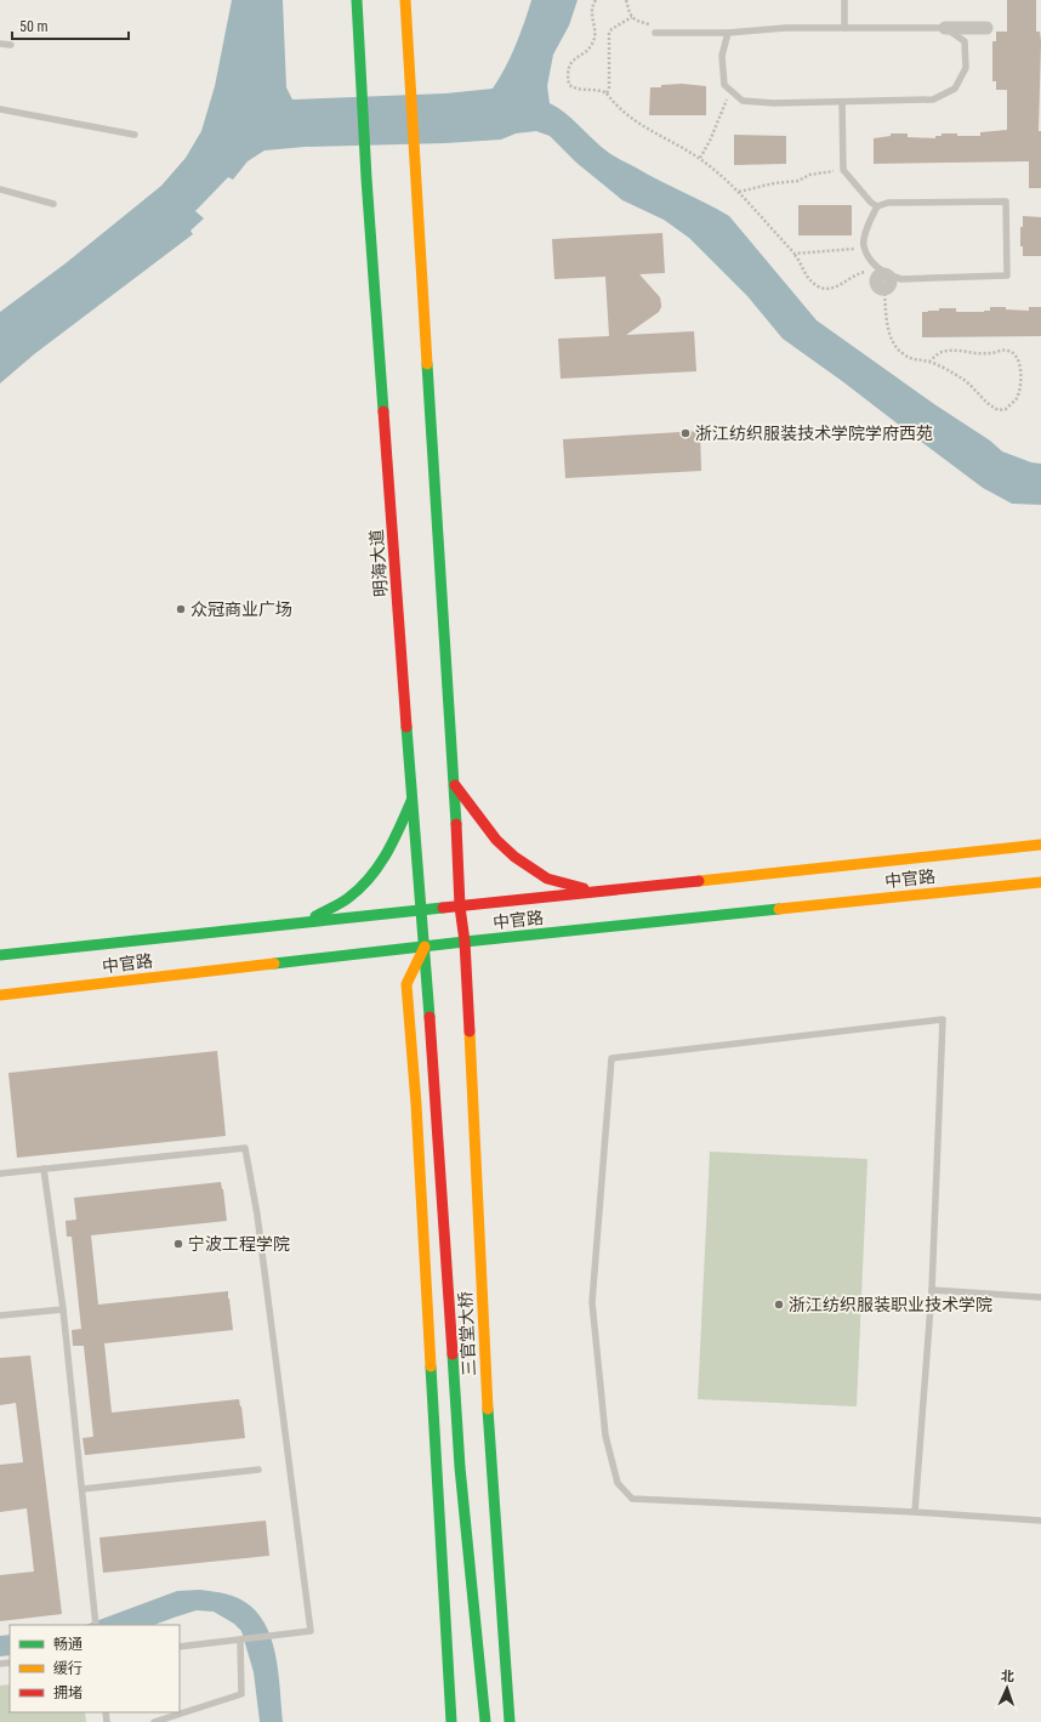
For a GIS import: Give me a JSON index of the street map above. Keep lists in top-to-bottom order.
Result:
{
  "streets": {
    "main road": ["明海大道", "中官路", "三官堂大桥"]
  },
  "crossings": [
    ["明海大道", "中官路"],
    ["明海大道", "三官堂大桥"],
    ["中官路", "三官堂大桥"]
  ],
  "places": [
    "浙江纺织服装技术学院学府西苑",
    "众冠商业广场",
    "宁波工程学院",
    "浙江纺织服装职业技术学院"
  ],
  "legend": ["畅通", "缓行", "拥堵"],
  "scale_bar": "50 m",
  "north": "top"
}
